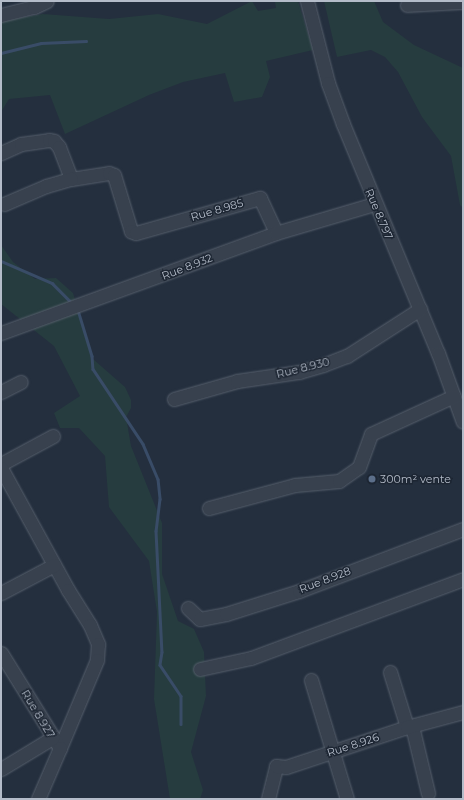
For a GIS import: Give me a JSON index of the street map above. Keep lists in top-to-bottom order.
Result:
{
  "streets": {
    "street": [
      "Rue 8.985",
      "Rue 8.797",
      "Rue 8.932",
      "Rue 8.930",
      "Rue 8.928",
      "Rue 8.927",
      "Rue 8.926"
    ]
  },
  "crossings": [
    ["Rue 8.985", "Rue 8.932"],
    ["Rue 8.797", "Rue 8.932"],
    ["Rue 8.797", "Rue 8.930"]
  ],
  "places": ["300m² vente"]
}
